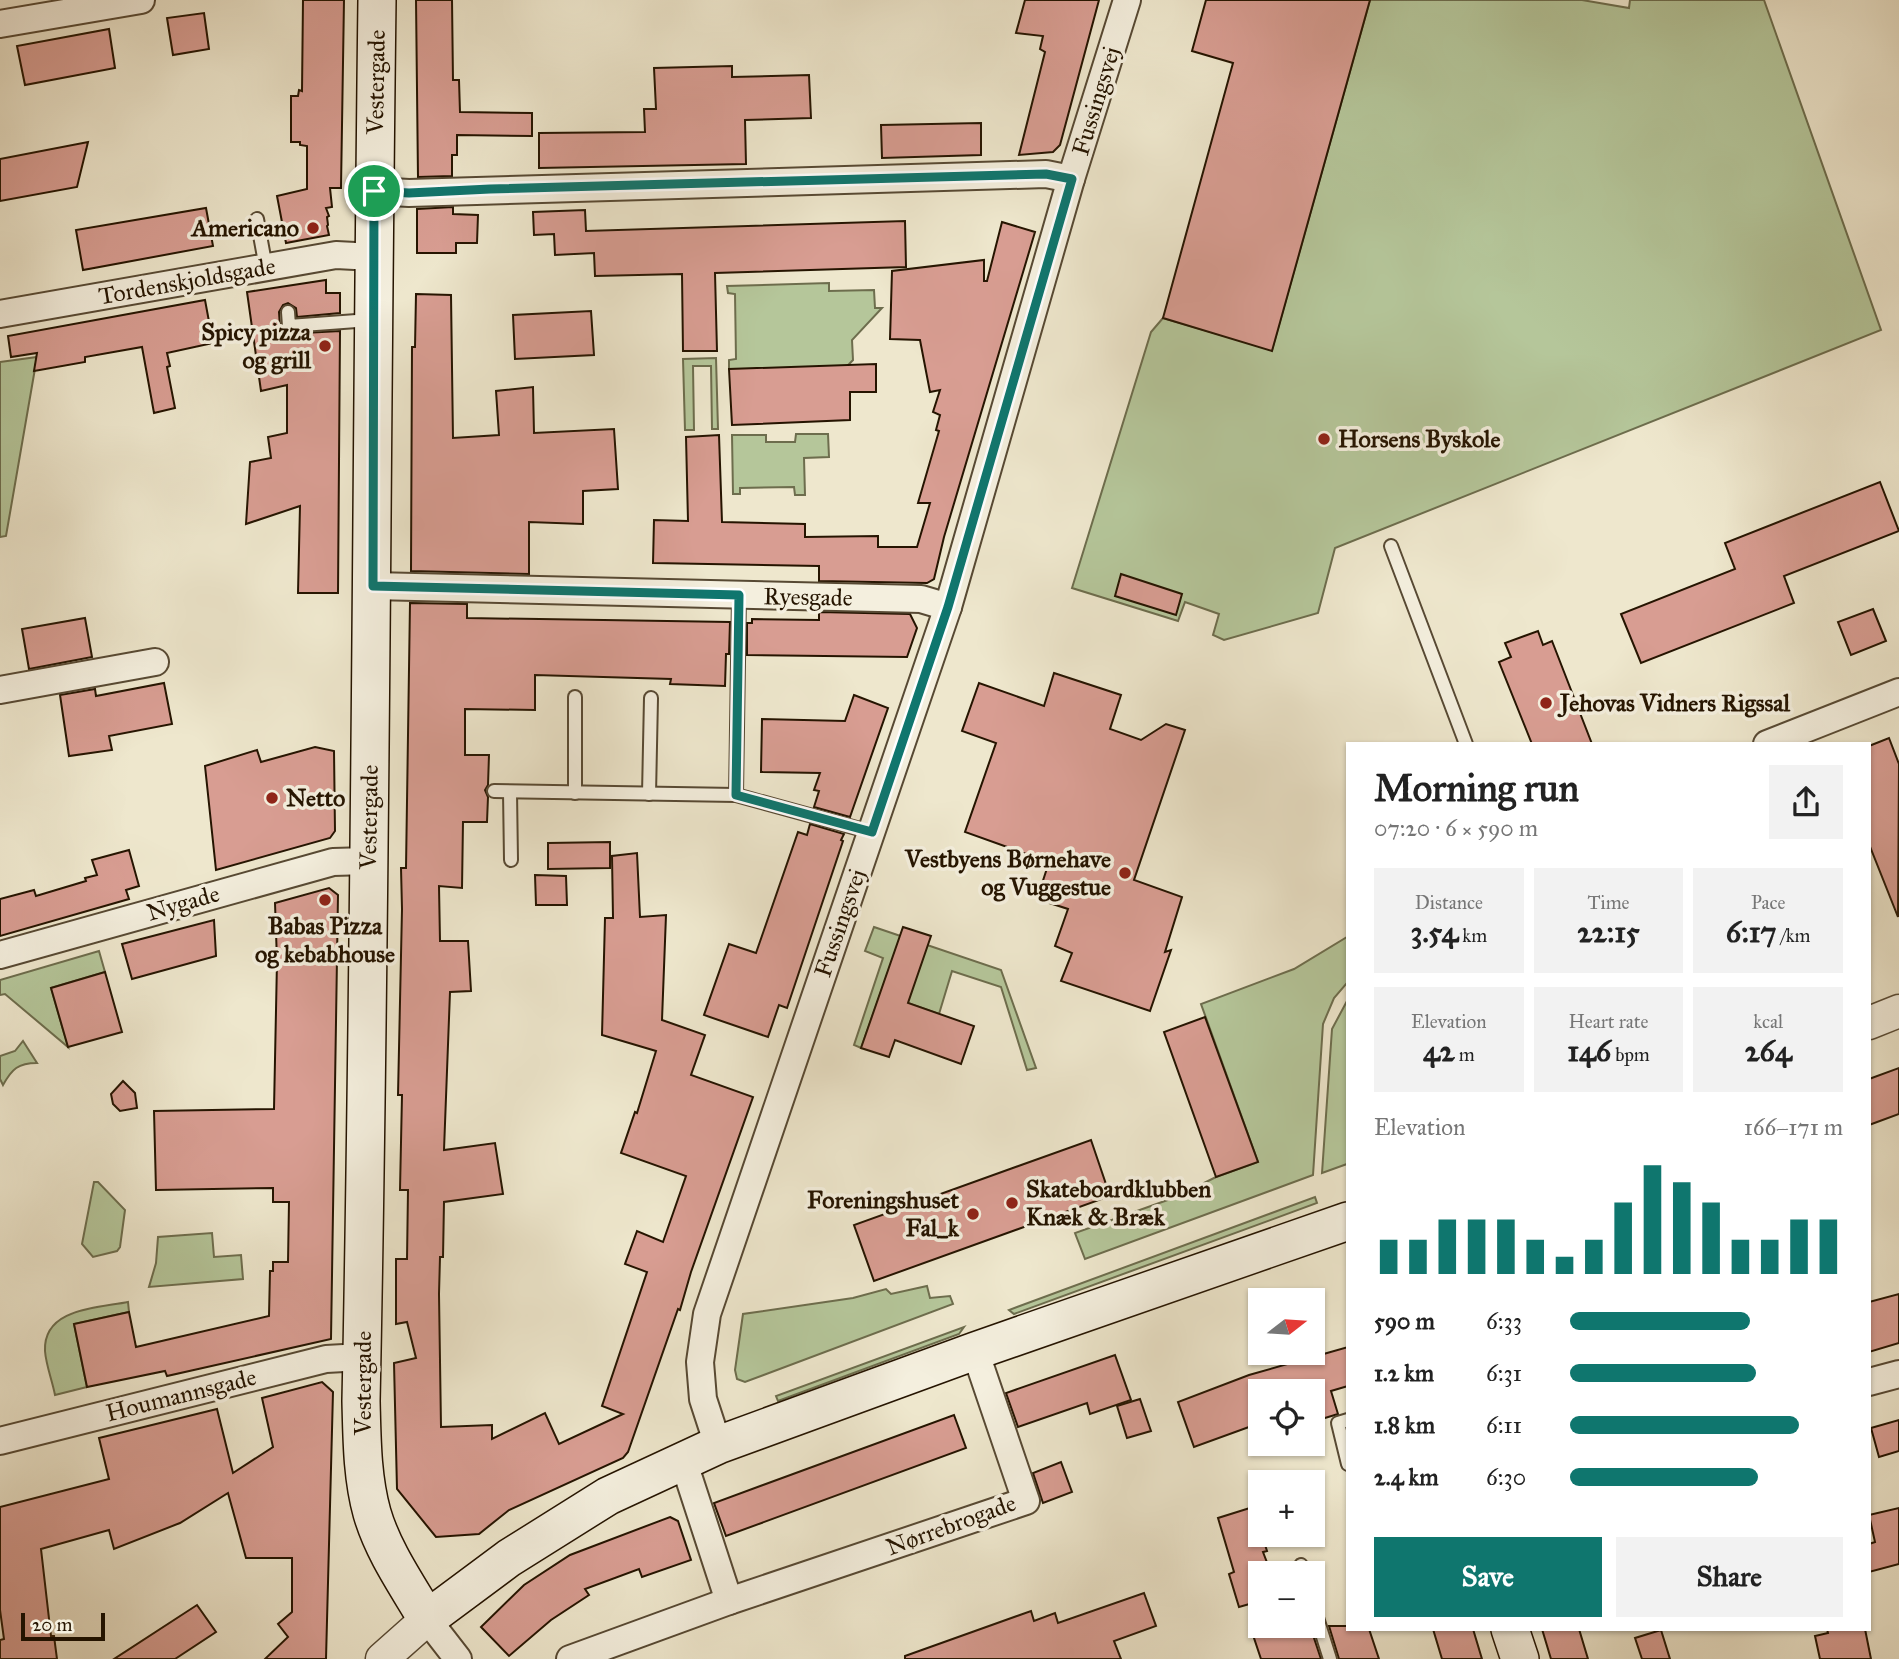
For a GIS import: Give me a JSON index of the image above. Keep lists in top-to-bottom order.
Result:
{
  "streets": {
    "main road": ["Vestergade"],
    "street": [
      "Fussingsvej",
      "Tordenskjoldsgade",
      "Ryesgade",
      "Nygade",
      "Houmannsgade",
      "Nørrebrogade"
    ]
  },
  "crossings": [
    ["Vestergade", "Tordenskjoldsgade"],
    ["Vestergade", "Ryesgade"],
    ["Vestergade", "Nygade"],
    ["Vestergade", "Houmannsgade"],
    ["Fussingsvej", "Ryesgade"]
  ],
  "places": [
    "Americano",
    "Spicy pizza og grill",
    "Horsens Byskole",
    "Jehovas Vidners Rigssal",
    "Netto",
    "Vestbyens Børnehave og Vuggestue",
    "Babas Pizza og kebabhouse",
    "Skateboardklubben Knæk & Bræk",
    "Foreningshuset Fal_k"
  ],
  "scale_bar": "20 m",
  "north": "right",
  "page": {
    "heading": ["Morning run", "07:20 · 6 × 590 m"],
    "stats": [
      ["Distance", "3.54 km"],
      ["Time", "22:15"],
      ["Pace", "6:17 /km"],
      ["Elevation", "42 m"],
      ["Heart rate", "146 bpm"],
      ["kcal", "264"]
    ],
    "chart": ["Elevation", "166–171 m"],
    "map_buttons": ["+", "−"],
    "list": [
      {
        "name": "590 m",
        "note": "6:33"
      },
      {
        "name": "1.2 km",
        "note": "6:31"
      },
      {
        "name": "1.8 km",
        "note": "6:11"
      },
      {
        "name": "2.4 km",
        "note": "6:30"
      }
    ],
    "buttons": ["Save", "Share"],
    "scale": "20 m"
  }
}
